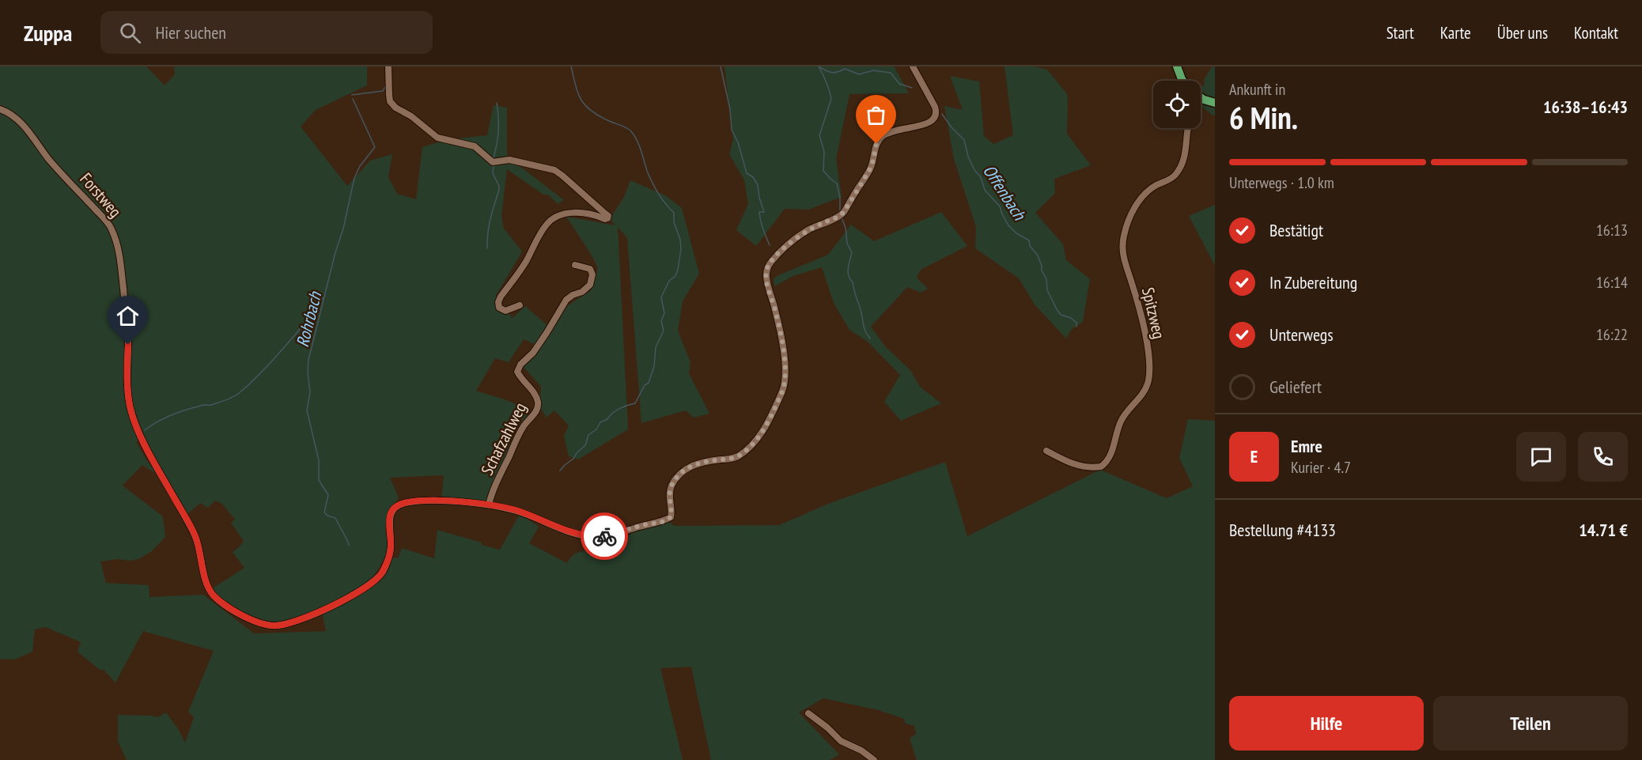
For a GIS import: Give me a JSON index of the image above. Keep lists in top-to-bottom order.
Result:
{
  "streets": {
    "street": ["Forstweg", "Spitzweg", "Schafzahlweg"]
  },
  "crossings": [
    ["Forstweg", "Schafzahlweg"]
  ],
  "water": ["Offenbach", "Rohrbach"],
  "page": {
    "header": "Zuppa",
    "search": "Hier suchen",
    "nav": [
      "Start",
      "Karte",
      "Über uns",
      "Kontakt"
    ],
    "heading": ["6 Min.", "Ankunft in", "16:38–16:43"],
    "panel": [
      "Emre",
      "Kurier · 4.7",
      "Bestellung #4133",
      "14.71 €"
    ],
    "bar": "Unterwegs · 1.0 km",
    "list": [
      ["Bestätigt", "16:13"],
      ["In Zubereitung", "16:14"],
      ["Unterwegs", "16:22"],
      "Geliefert"
    ],
    "round": "E",
    "buttons": ["Hilfe", "Teilen"]
  }
}
